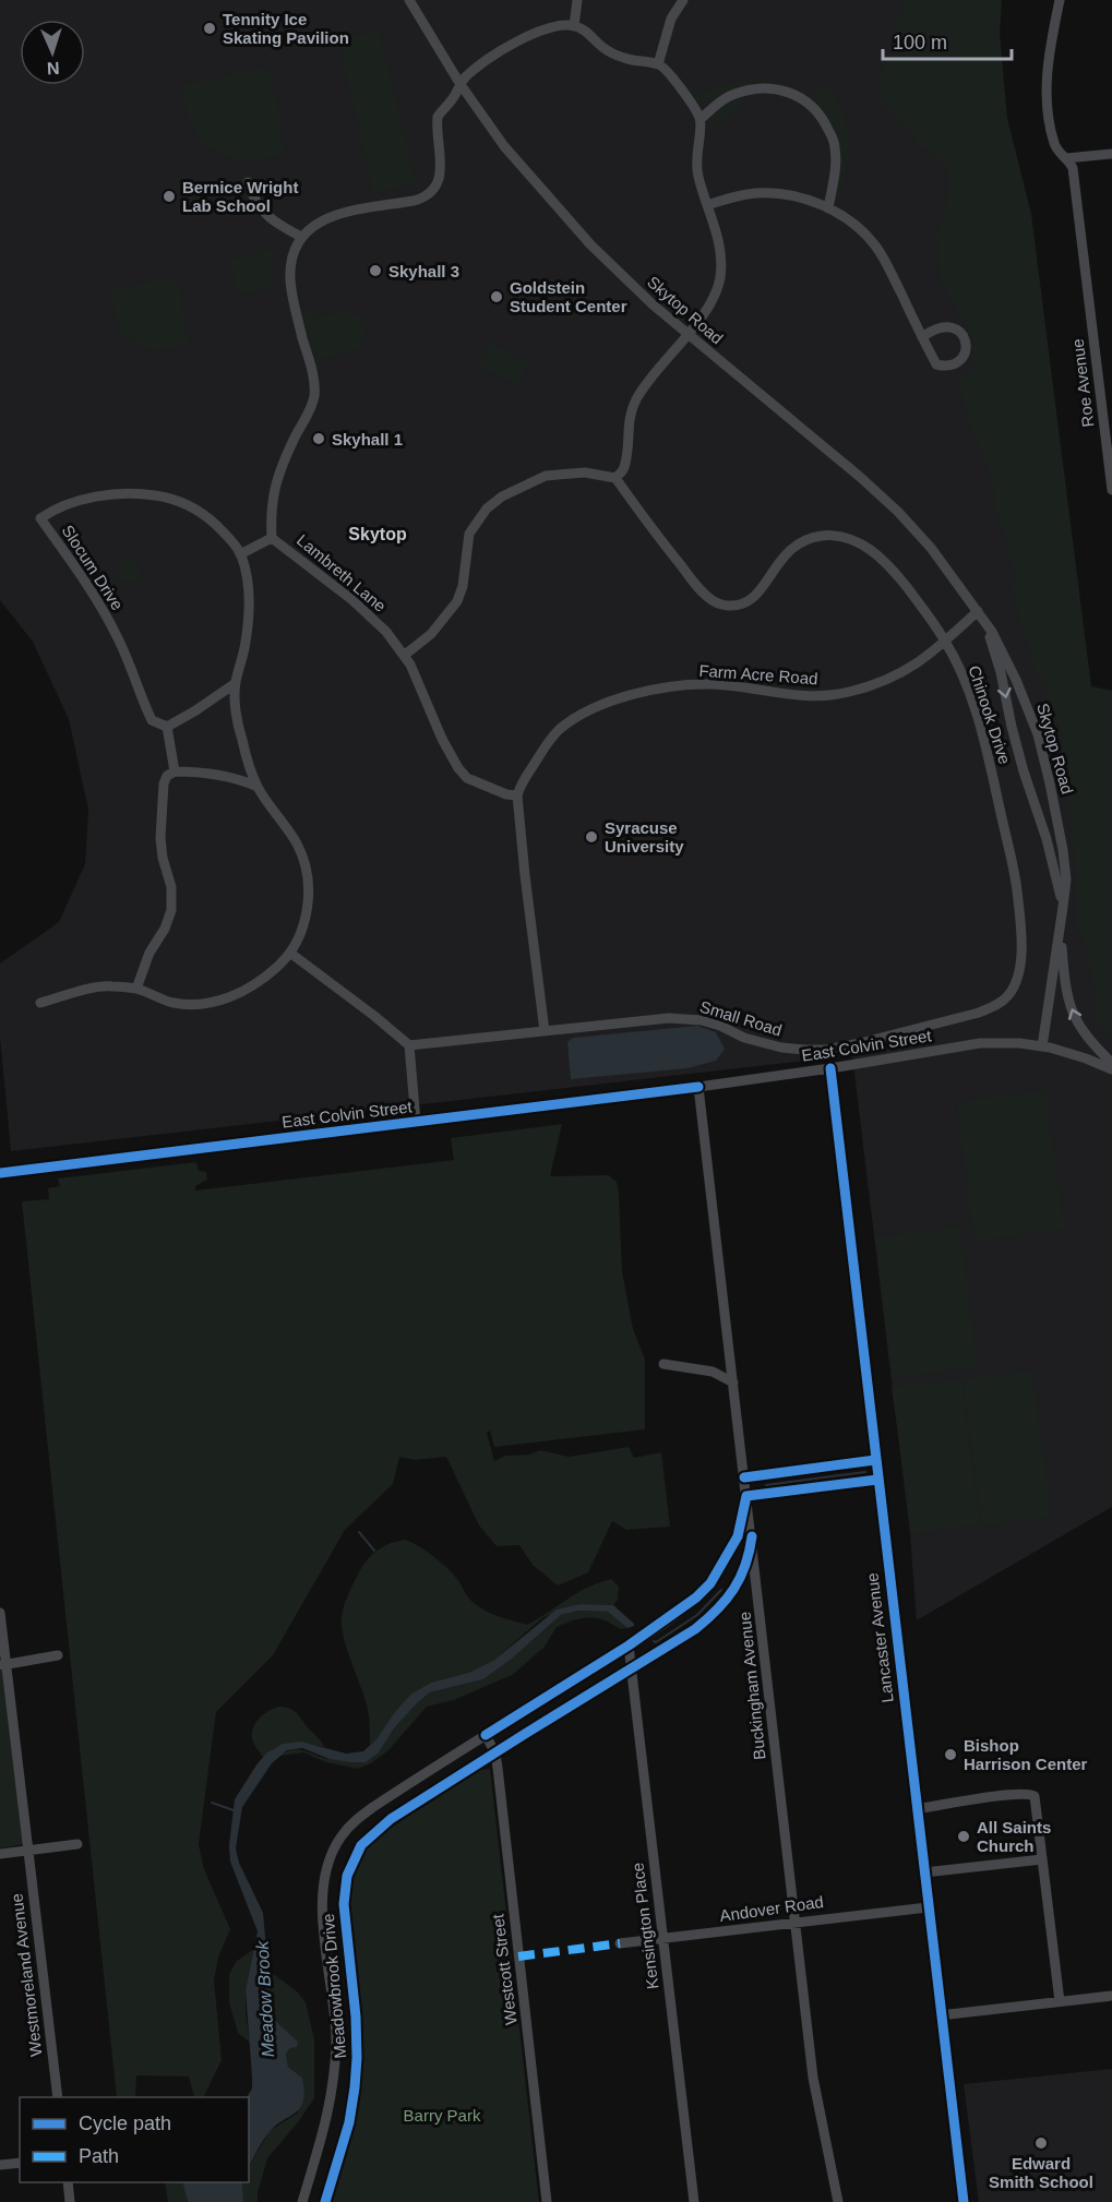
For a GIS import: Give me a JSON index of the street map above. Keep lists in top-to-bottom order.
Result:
{
  "streets": {
    "street": [
      "Skytop Road",
      "Roe Avenue",
      "Slocum Drive",
      "Lambreth Lane",
      "Farm Acre Road",
      "Chinook Drive",
      "Small Road",
      "East Colvin Street",
      "Lancaster Avenue",
      "Buckingham Avenue",
      "Andover Road",
      "Kensington Place",
      "Westcott Street",
      "Westmoreland Avenue",
      "Meadowbrook Drive"
    ]
  },
  "crossings": [
    ["Skytop Road", "Farm Acre Road"],
    ["Skytop Road", "East Colvin Street"],
    ["Lambreth Lane", "Farm Acre Road"],
    ["Farm Acre Road", "Chinook Drive"],
    ["Chinook Drive", "Small Road"],
    ["East Colvin Street", "Lancaster Avenue"],
    ["East Colvin Street", "Buckingham Avenue"],
    ["Lancaster Avenue", "Andover Road"],
    ["Buckingham Avenue", "Andover Road"],
    ["Buckingham Avenue", "Meadowbrook Drive"],
    ["Andover Road", "Kensington Place"],
    ["Kensington Place", "Meadowbrook Drive"],
    ["Westcott Street", "Meadowbrook Drive"]
  ],
  "districts": ["Skytop"],
  "water": ["Meadow Brook"],
  "parks": ["Barry Park"],
  "places": [
    "Tennity Ice Skating Pavilion",
    "Bernice Wright Lab School",
    "Skyhall 3",
    "Goldstein Student Center",
    "Skyhall 1",
    "Syracuse University",
    "Bishop Harrison Center",
    "All Saints Church",
    "Edward Smith School"
  ],
  "legend": ["Cycle path", "Path"],
  "scale_bar": "100 m",
  "north": "bottom"
}
